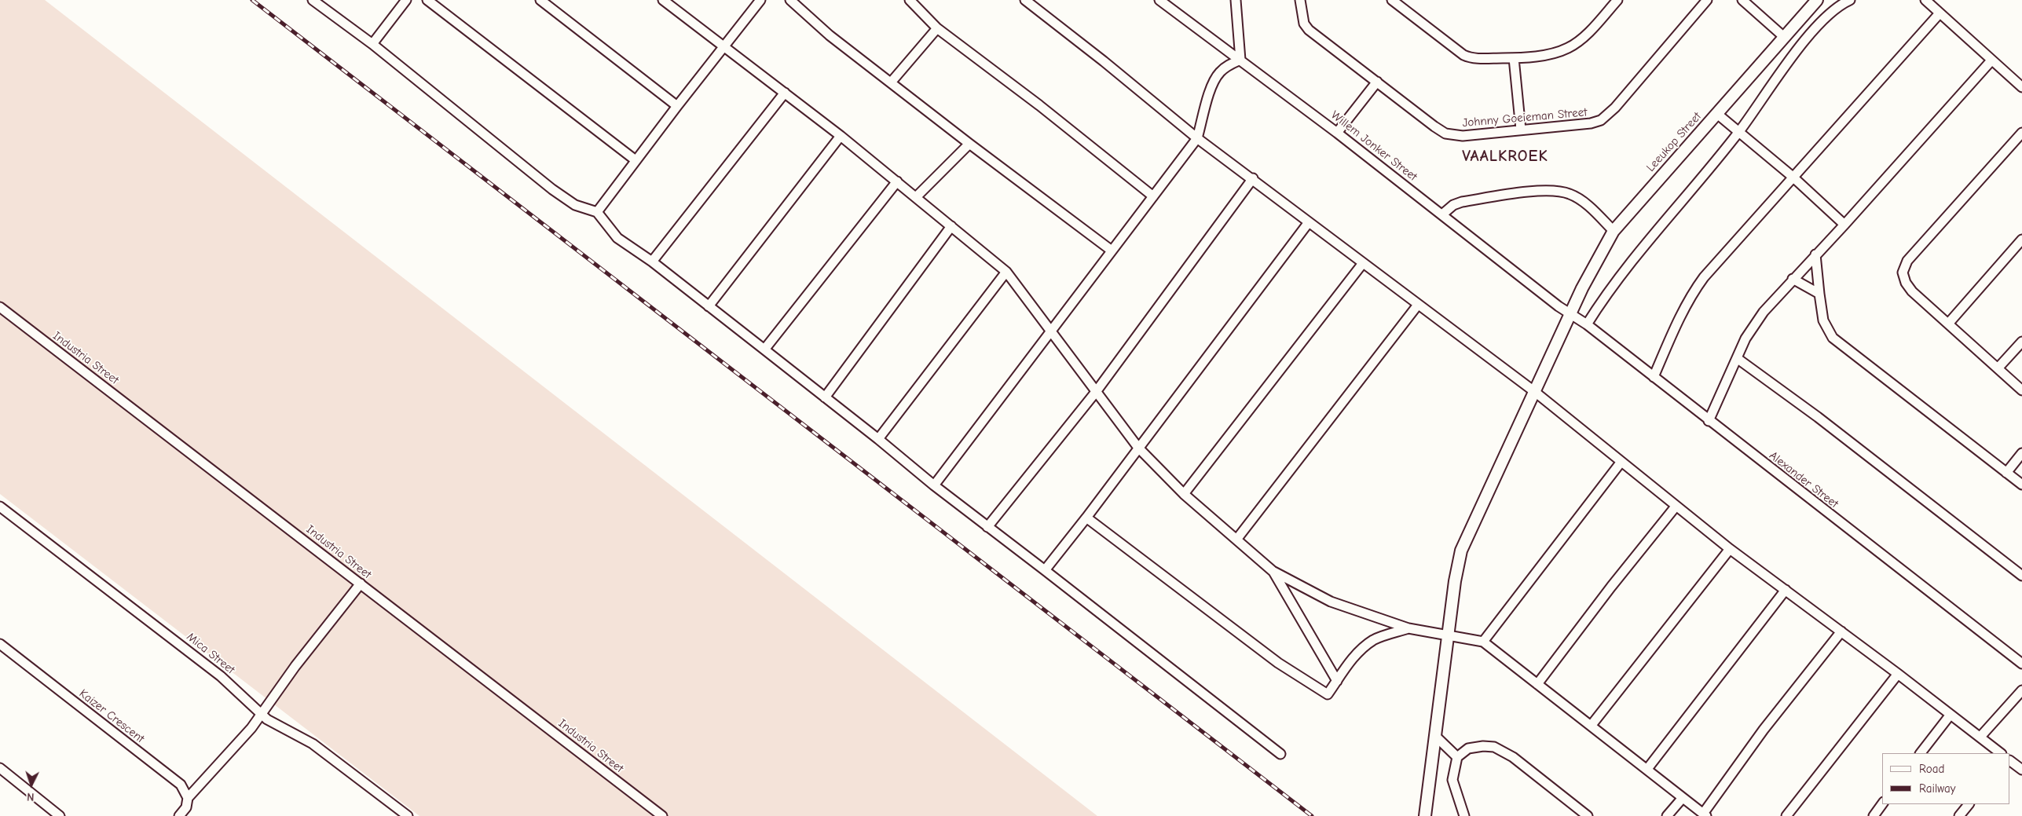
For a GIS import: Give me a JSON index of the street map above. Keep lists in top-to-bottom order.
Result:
{
  "streets": {
    "street": [
      "Johnny Goeieman Street",
      "Leeukop Street",
      "Willem Jonker Street",
      "Industria Street",
      "Alexander Street",
      "Mica Street",
      "Kaizer Crescent"
    ]
  },
  "crossings": [
    ["Leeukop Street", "Willem Jonker Street"],
    ["Leeukop Street", "Alexander Street"],
    ["Willem Jonker Street", "Alexander Street"]
  ],
  "districts": ["VAALKROEK"],
  "legend": ["Road", "Railway"],
  "north": "bottom"
}
